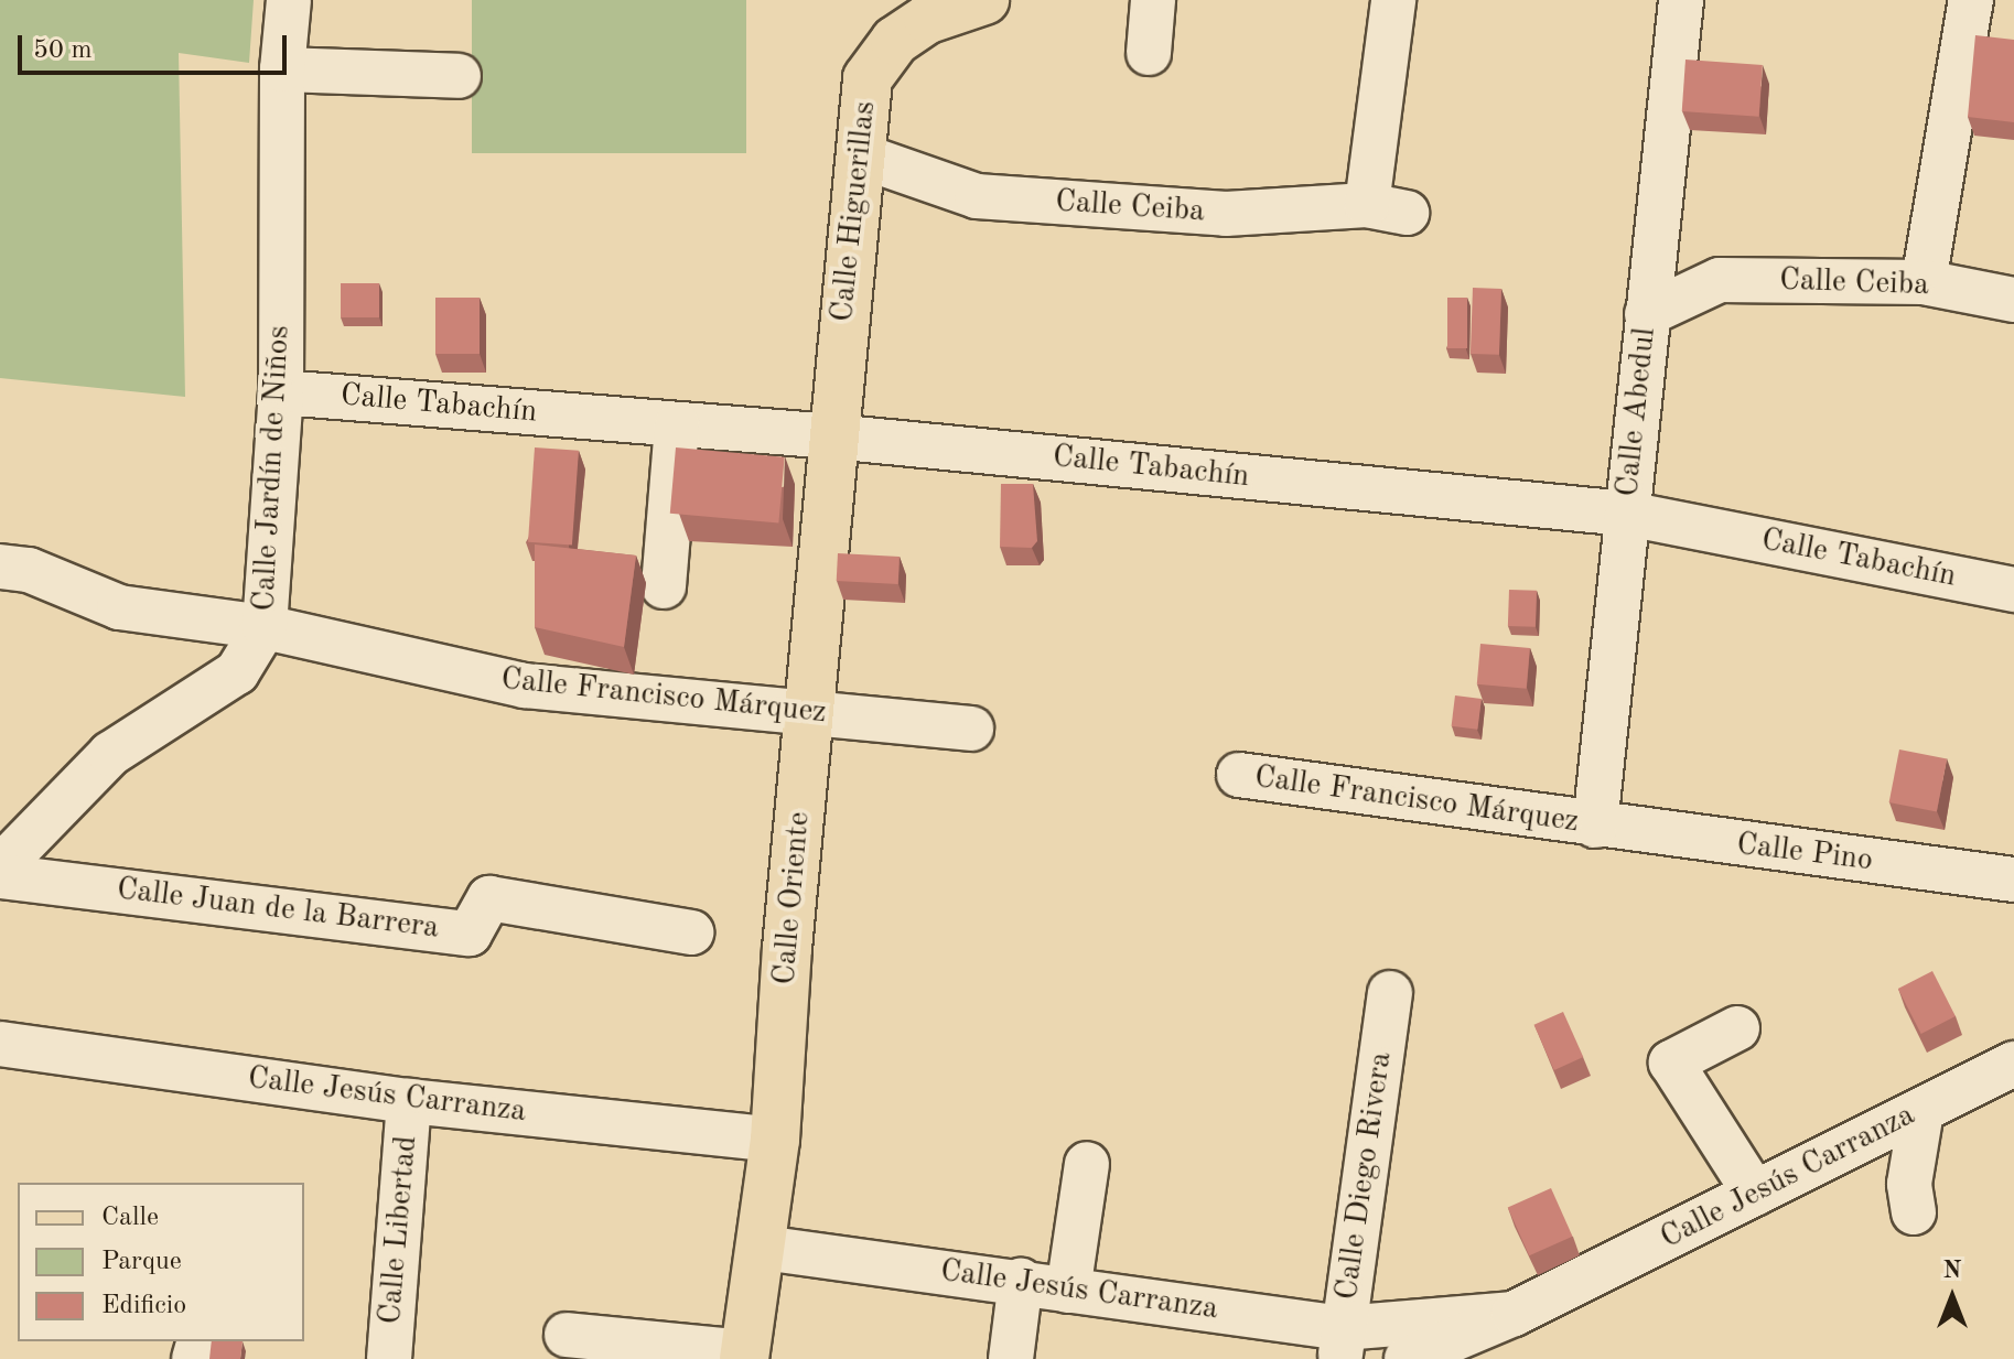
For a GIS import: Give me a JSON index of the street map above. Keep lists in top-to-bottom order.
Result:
{
  "streets": {
    "main road": ["Calle Higuerillas", "Calle Oriente"],
    "street": [
      "Calle Ceiba",
      "Calle Tabachín",
      "Calle Abedul",
      "Calle Jardín de Niños",
      "Calle Francisco Márquez",
      "Calle Pino",
      "Calle Juan de la Barrera",
      "Calle Jesús Carranza",
      "Calle Diego Rivera",
      "Calle Libertad"
    ]
  },
  "crossings": [
    ["Calle Ceiba", "Calle Higuerillas"],
    ["Calle Ceiba", "Calle Abedul"],
    ["Calle Higuerillas", "Calle Tabachín"],
    ["Calle Higuerillas", "Calle Oriente"],
    ["Calle Tabachín", "Calle Abedul"],
    ["Calle Tabachín", "Calle Jardín de Niños"],
    ["Calle Tabachín", "Calle Oriente"],
    ["Calle Abedul", "Calle Francisco Márquez"],
    ["Calle Abedul", "Calle Pino"],
    ["Calle Jardín de Niños", "Calle Francisco Márquez"],
    ["Calle Francisco Márquez", "Calle Pino"],
    ["Calle Francisco Márquez", "Calle Oriente"],
    ["Calle Oriente", "Calle Jesús Carranza"],
    ["Calle Jesús Carranza", "Calle Diego Rivera"],
    ["Calle Jesús Carranza", "Calle Libertad"]
  ],
  "legend": ["Calle", "Parque", "Edificio"],
  "scale_bar": "50 m",
  "north": "top"
}
